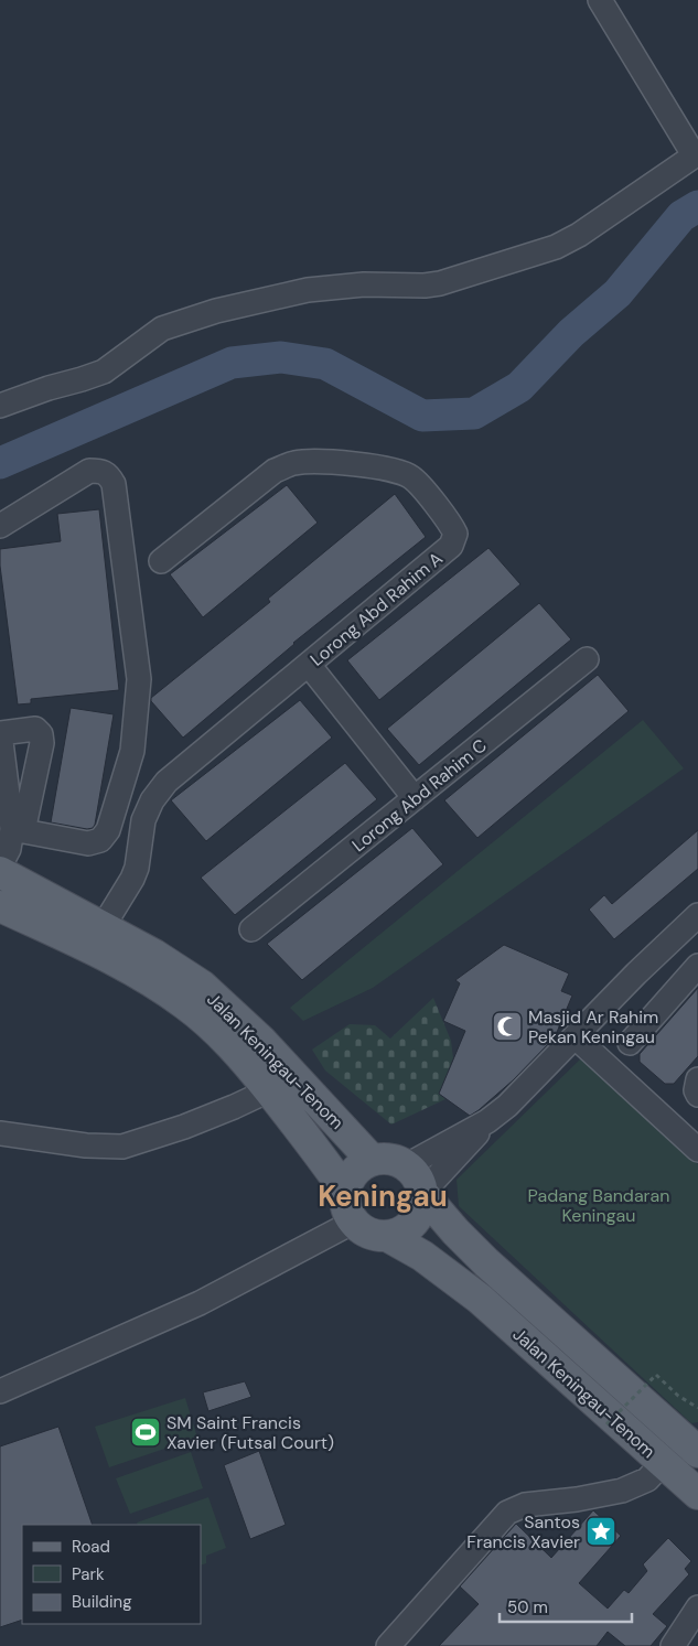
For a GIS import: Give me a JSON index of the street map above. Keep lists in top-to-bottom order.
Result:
{
  "streets": {
    "main road": ["Jalan Keningau-Tenom"],
    "street": ["Lorong Abd Rahim A", "Lorong Abd Rahim C"]
  },
  "crossings": [
    ["Lorong Abd Rahim A", "Jalan Keningau-Tenom"]
  ],
  "districts": ["Keningau"],
  "parks": ["Padang Bandaran Keningau"],
  "places": {
    "mosque": ["Masjid Ar Rahim Pekan Keningau"],
    "sports": ["SM Saint Francis Xavier (Futsal Court)"],
    "place": ["Santos Francis Xavier"]
  },
  "legend": ["Road", "Park", "Building"],
  "scale_bar": "50 m"
}
